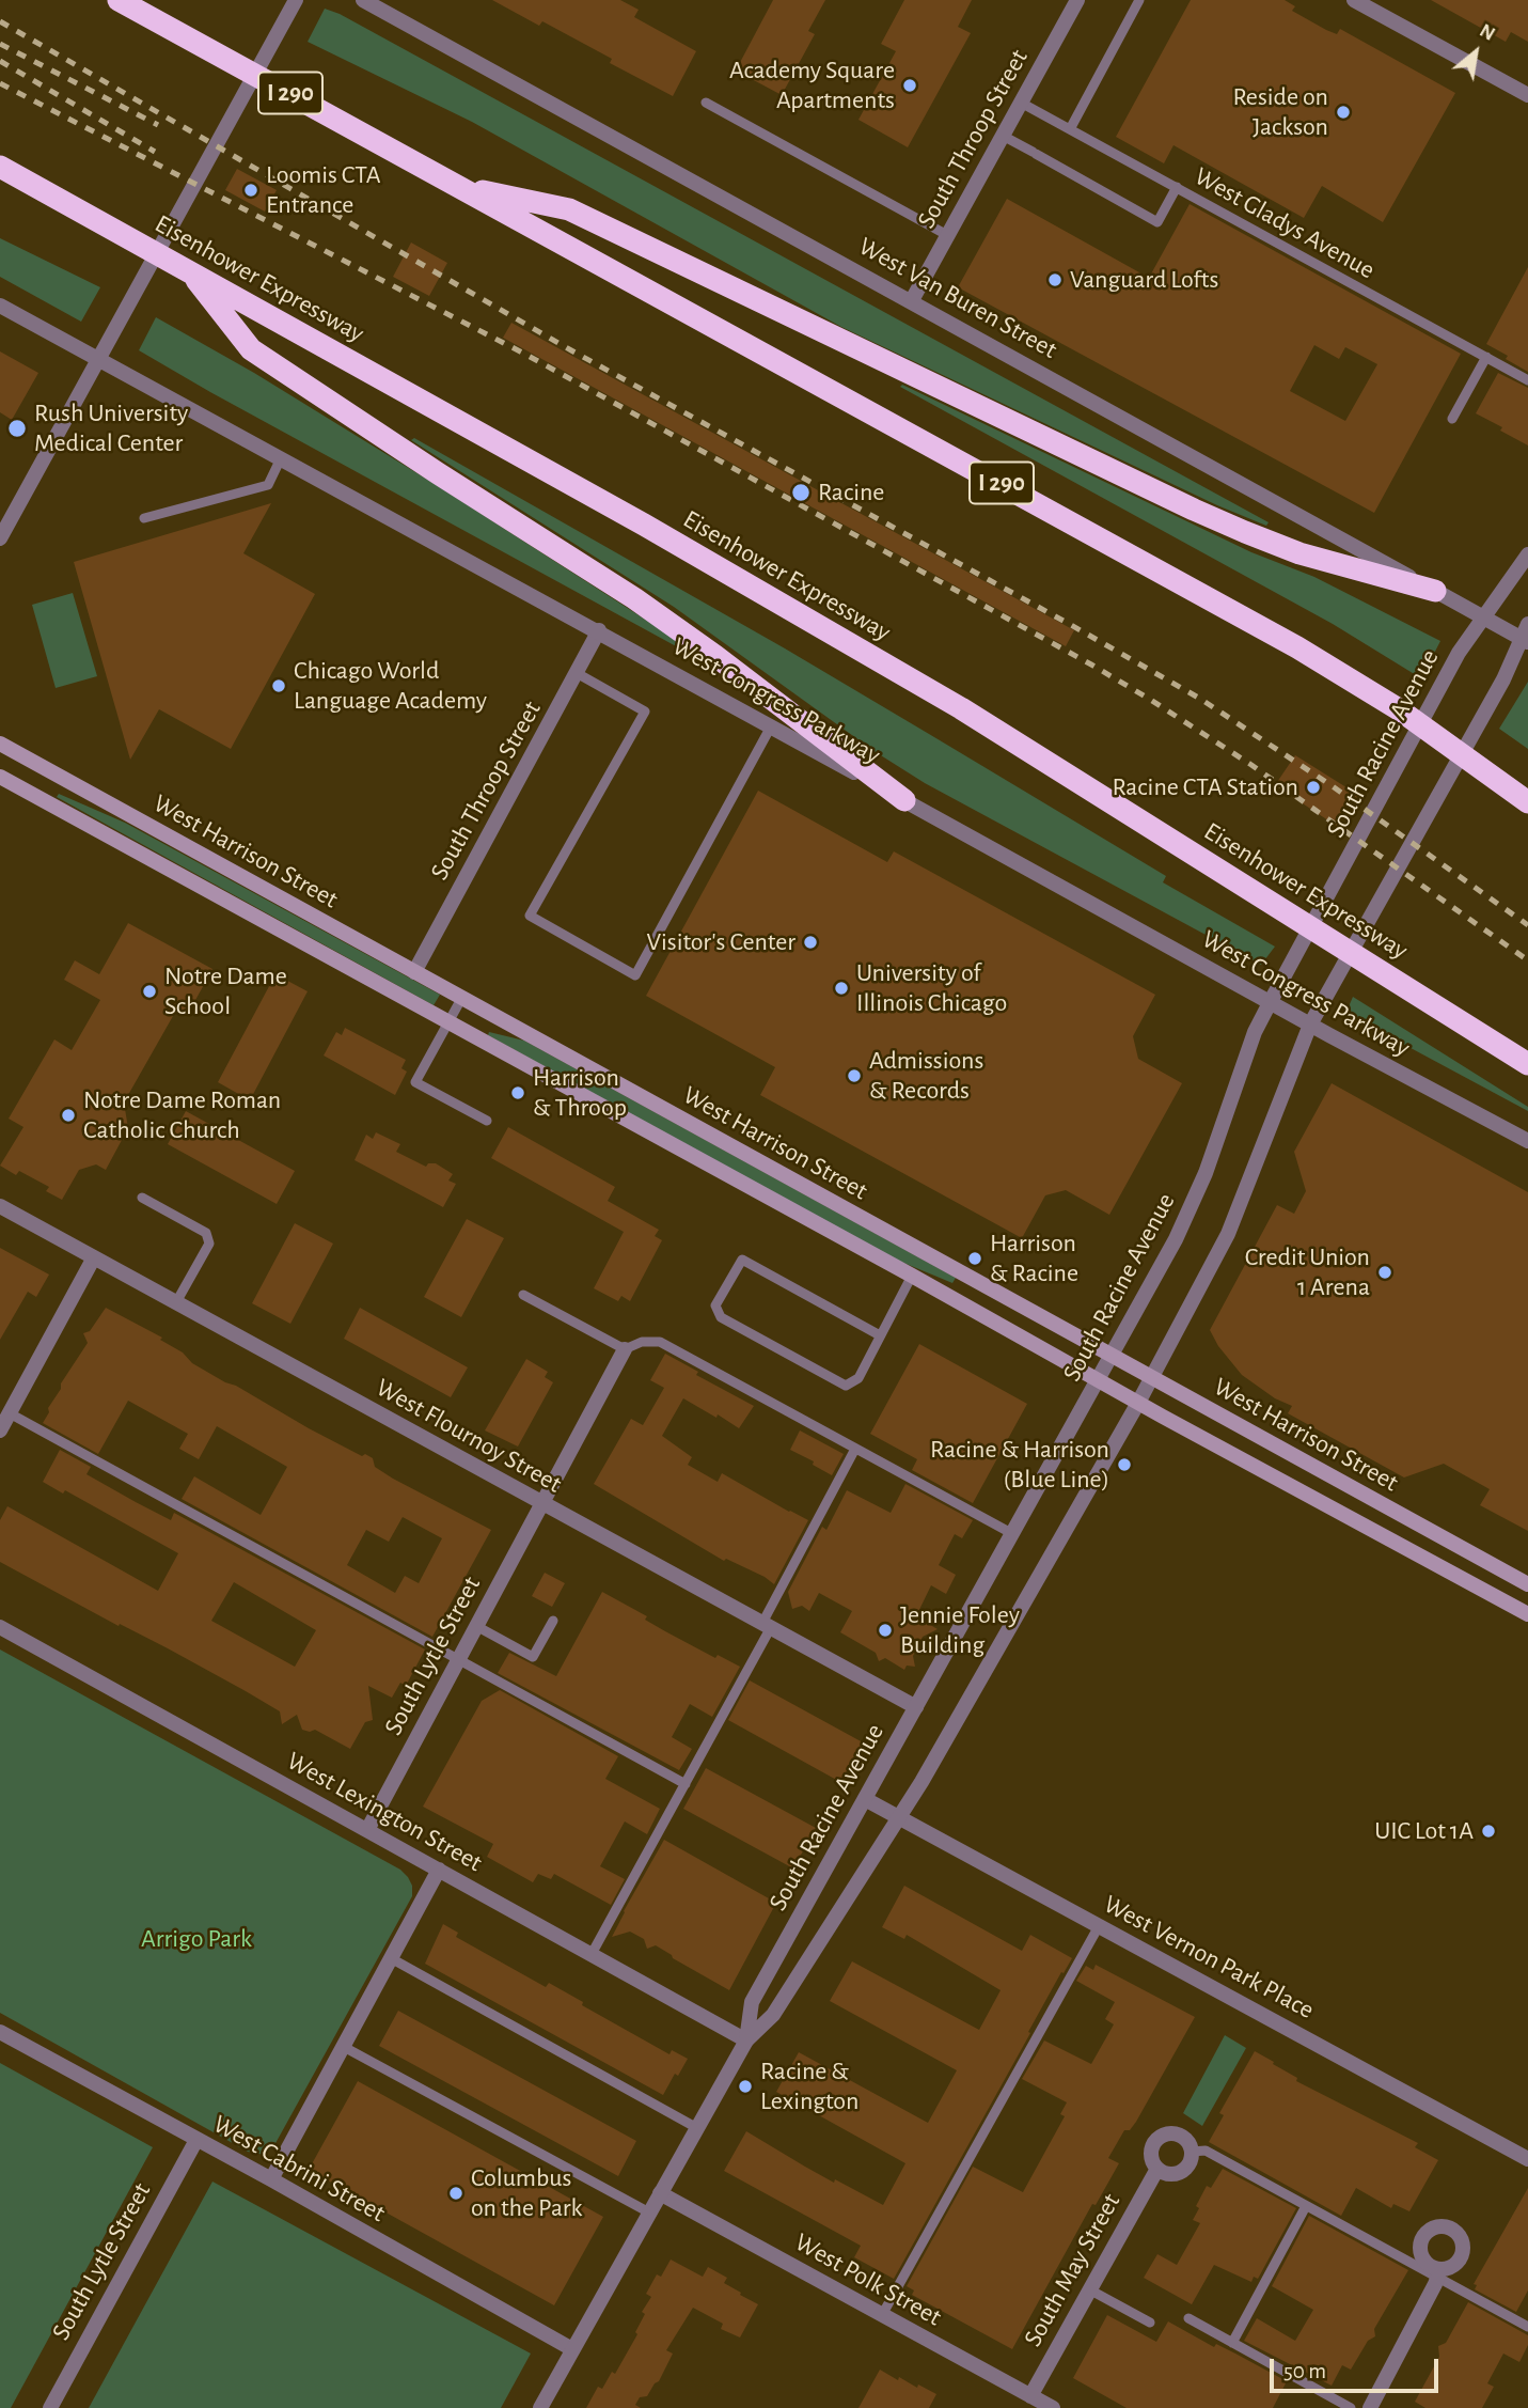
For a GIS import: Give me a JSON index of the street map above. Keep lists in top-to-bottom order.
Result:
{
  "streets": {
    "highway": ["I 290", "Eisenhower Expressway"],
    "main road": ["West Harrison Street"],
    "street": [
      "South Throop Street",
      "West Van Buren Street",
      "West Congress Parkway",
      "South Racine Avenue",
      "West Flournoy Street",
      "South Lytle Street",
      "West Lexington Street",
      "West Vernon Park Place",
      "West Cabrini Street",
      "South May Street",
      "West Polk Street"
    ],
    "lane": ["West Gladys Avenue"]
  },
  "crossings": [
    ["South Throop Street", "West Gladys Avenue"],
    ["South Throop Street", "West Van Buren Street"],
    ["South Throop Street", "West Congress Parkway"],
    ["South Throop Street", "West Harrison Street"],
    ["West Van Buren Street", "South Racine Avenue"],
    ["West Congress Parkway", "South Racine Avenue"],
    ["South Racine Avenue", "West Harrison Street"],
    ["South Racine Avenue", "West Flournoy Street"],
    ["South Racine Avenue", "West Lexington Street"],
    ["South Racine Avenue", "West Vernon Park Place"],
    ["South Racine Avenue", "West Cabrini Street"],
    ["South Racine Avenue", "West Polk Street"],
    ["West Flournoy Street", "South Lytle Street"],
    ["South Lytle Street", "West Lexington Street"],
    ["South Lytle Street", "West Cabrini Street"],
    ["South May Street", "West Polk Street"]
  ],
  "parks": ["Arrigo Park"],
  "places": [
    "Academy Square Apartments",
    "Reside on Jackson",
    "Loomis CTA Entrance",
    "Vanguard Lofts",
    "Rush University Medical Center",
    "Racine",
    "Chicago World Language Academy",
    "Racine CTA Station",
    "Visitor's Center",
    "University of Illinois Chicago",
    "Notre Dame School",
    "Admissions & Records",
    "Harrison & Throop",
    "Notre Dame Roman Catholic Church",
    "Harrison & Racine",
    "Credit Union 1 Arena",
    "Racine & Harrison (Blue Line)",
    "Jennie Foley Building",
    "UIC Lot 1A",
    "Racine & Lexington",
    "Columbus on the Park"
  ],
  "scale_bar": "50 m",
  "north": "top right"
}
